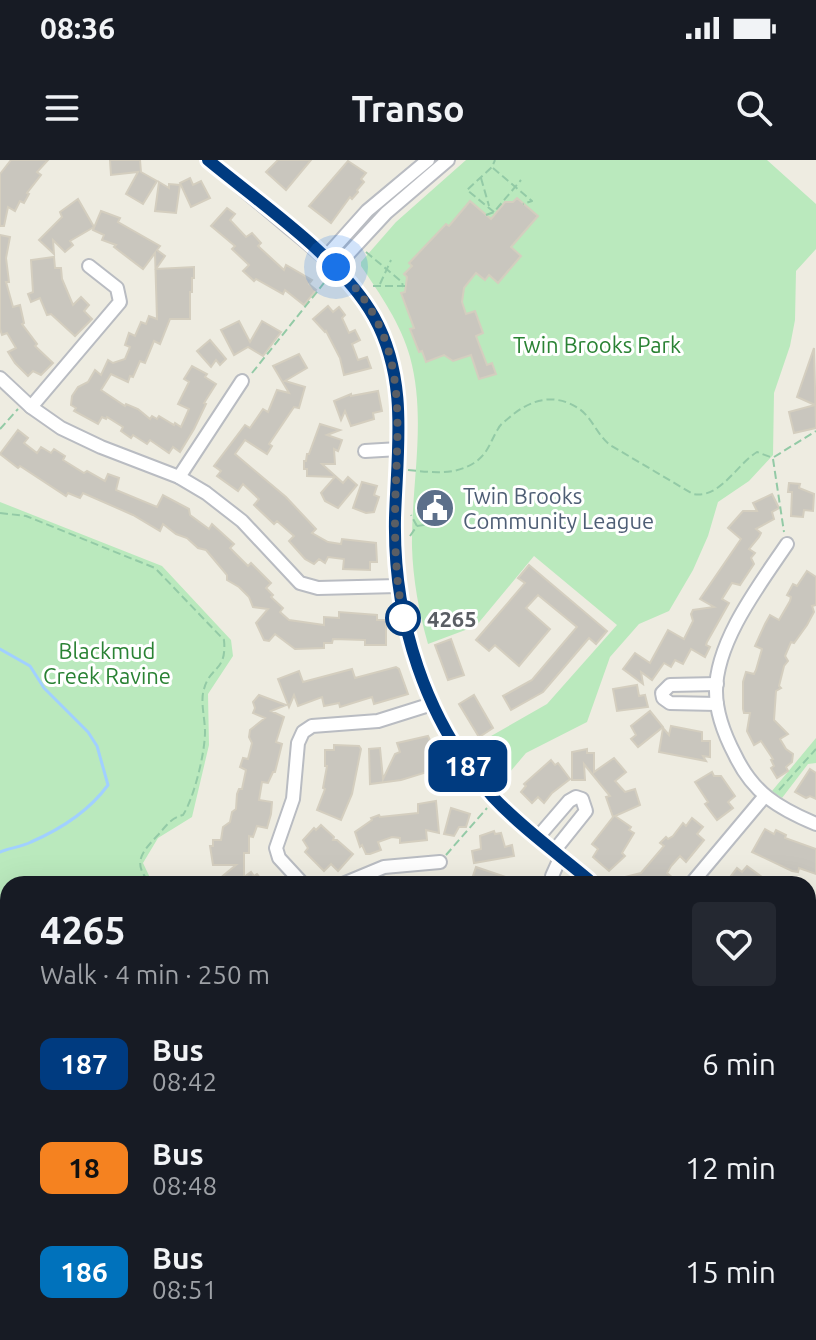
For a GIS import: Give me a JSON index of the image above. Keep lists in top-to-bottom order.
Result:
{
  "parks": ["Twin Brooks Park", "Blackmud Creek Ravine"],
  "places": {
    "public building": ["Twin Brooks Community League"],
    "other": ["4265"]
  },
  "lines": ["bus line 187"],
  "page": {
    "status": "08:36",
    "header": "Transo",
    "on_map": "187",
    "heading": ["4265", "Walk · 4 min · 250 m"],
    "list": [
      {
        "mark": "187",
        "name": "Bus",
        "note": "08:42",
        "value": "6 min"
      },
      {
        "mark": "18",
        "name": "Bus",
        "note": "08:48",
        "value": "12 min"
      },
      {
        "mark": "186",
        "name": "Bus",
        "note": "08:51",
        "value": "15 min"
      }
    ]
  }
}
